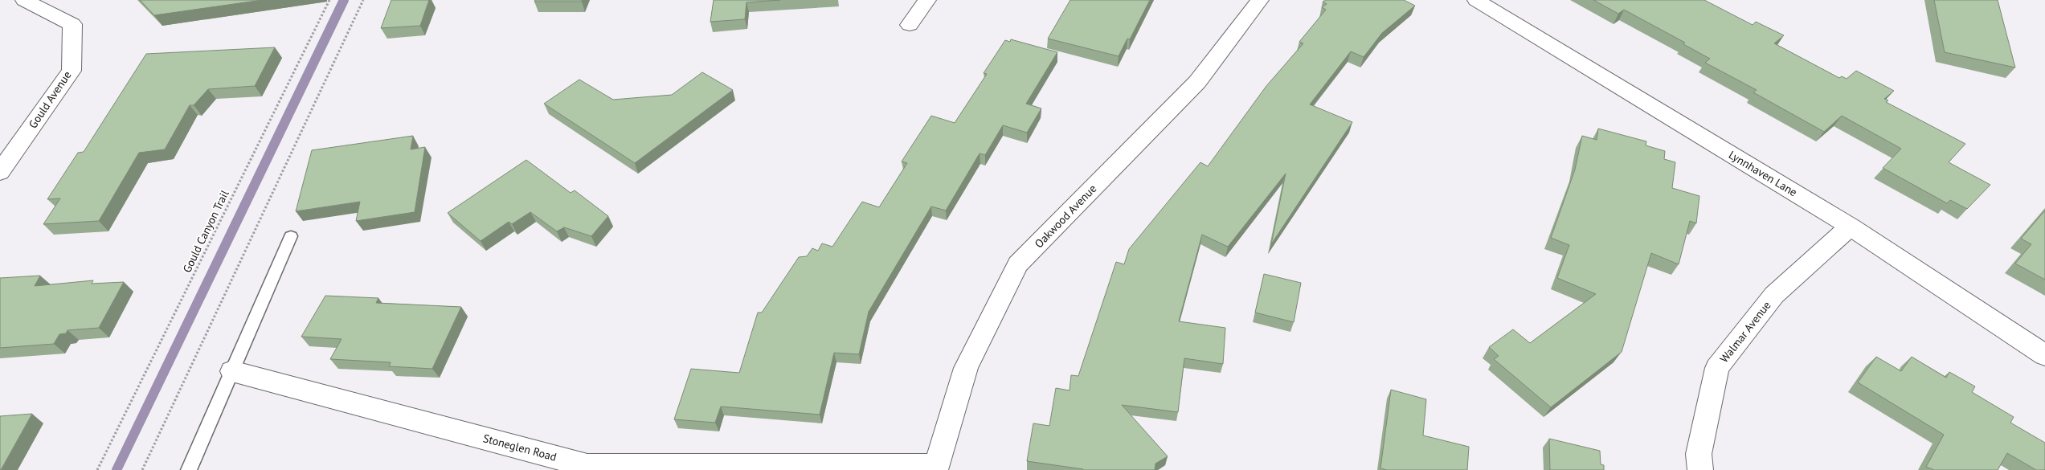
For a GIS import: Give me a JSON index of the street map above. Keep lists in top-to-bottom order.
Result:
{
  "streets": {
    "street": [
      "Gould Avenue",
      "Lynnhaven Lane",
      "Oakwood Avenue",
      "Walmar Avenue",
      "Stoneglen Road"
    ],
    "path": ["Gould Canyon Trail"]
  },
  "crossings": [
    ["Lynnhaven Lane", "Walmar Avenue"],
    ["Oakwood Avenue", "Stoneglen Road"]
  ]
}
